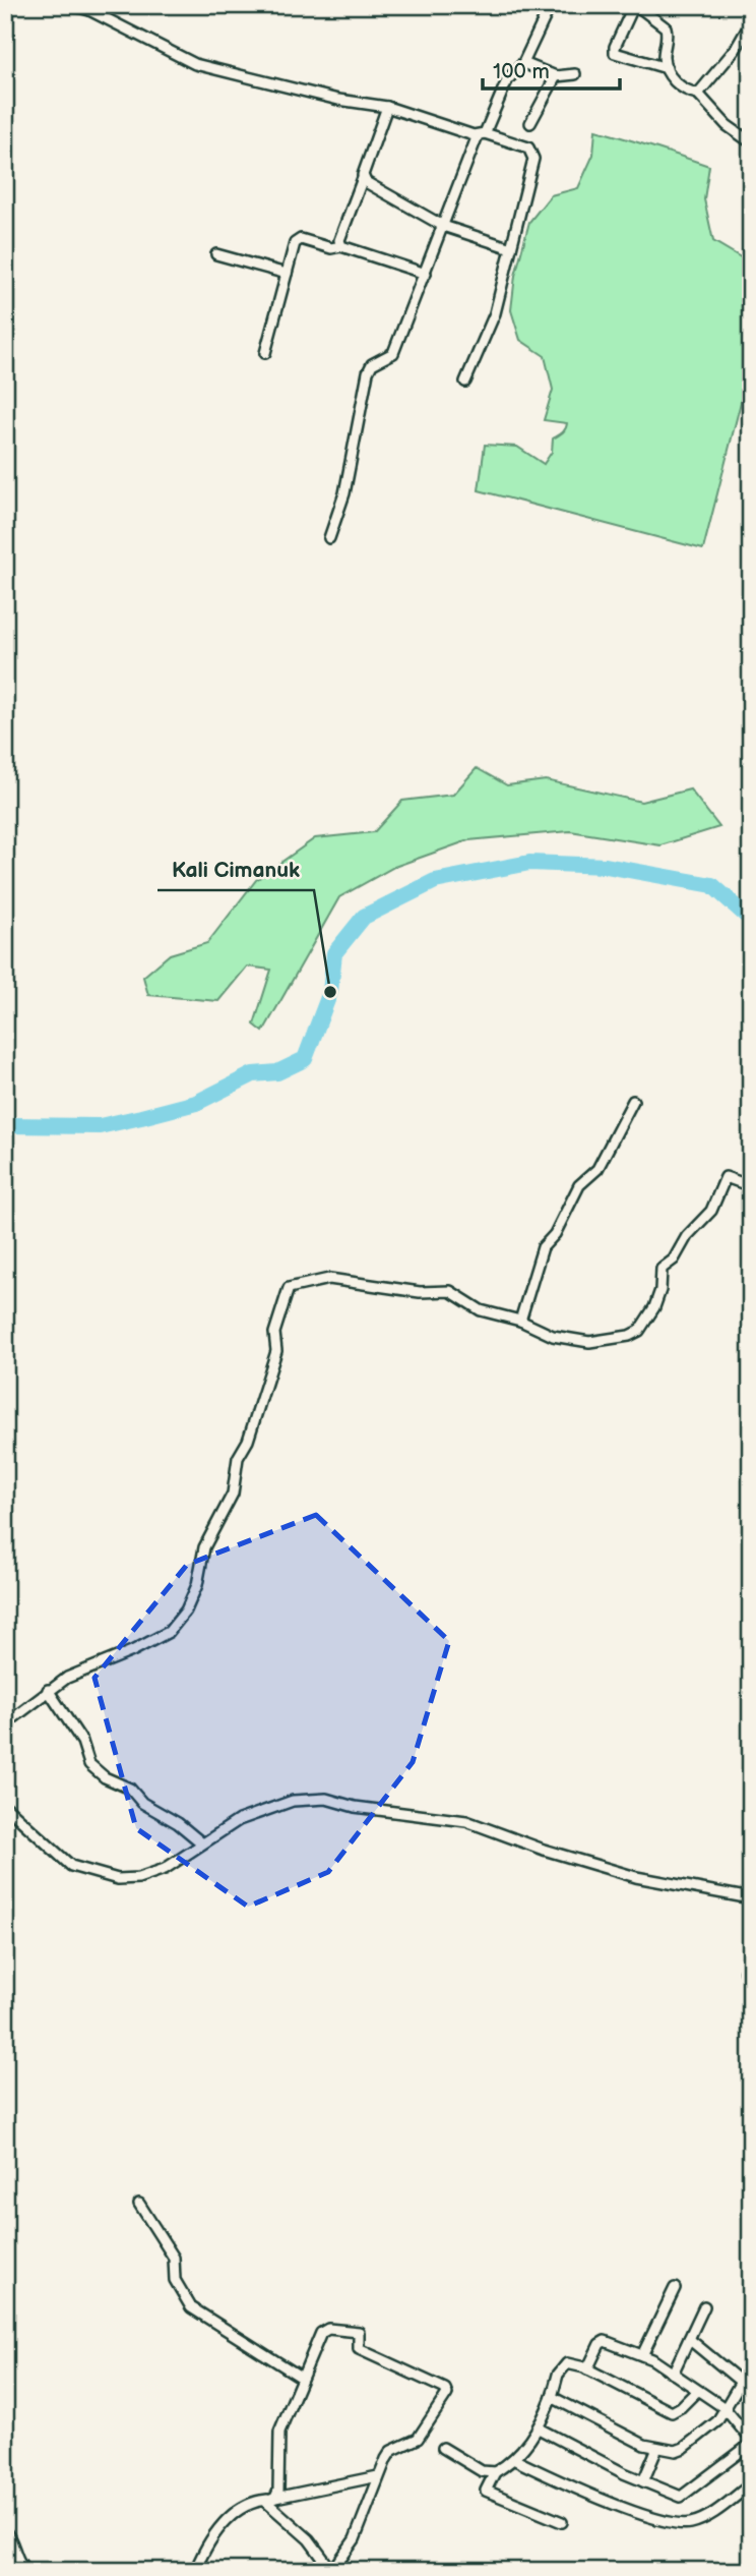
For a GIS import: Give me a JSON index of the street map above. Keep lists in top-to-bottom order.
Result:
{
  "places": ["Kali Cimanuk"],
  "scale_bar": "100 m"
}
